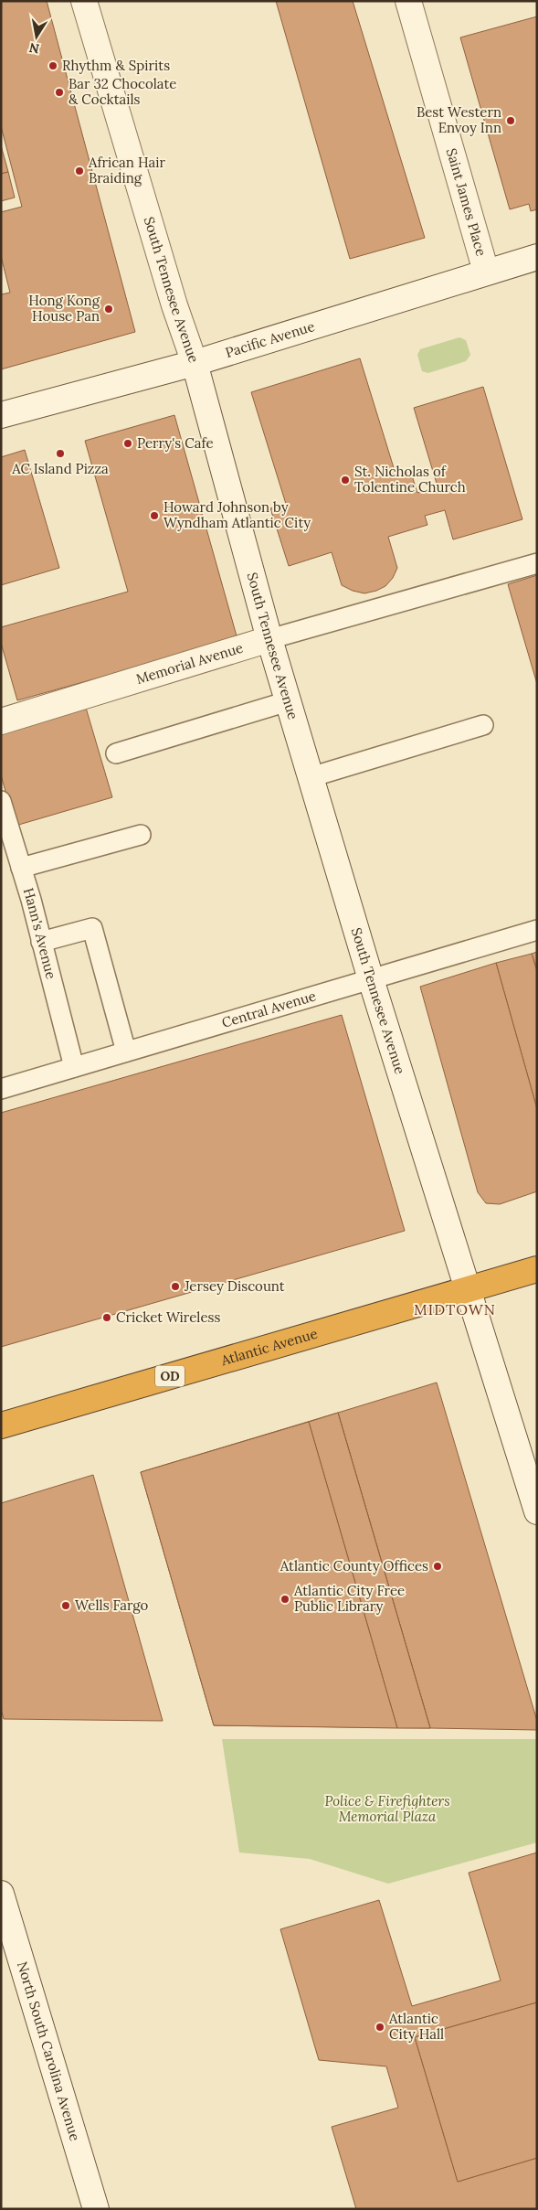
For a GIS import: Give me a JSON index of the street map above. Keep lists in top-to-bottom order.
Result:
{
  "streets": {
    "highway": ["Atlantic Avenue", "OD"],
    "street": [
      "Saint James Place",
      "South Tennesee Avenue",
      "Pacific Avenue",
      "Memorial Avenue",
      "North South Carolina Avenue"
    ],
    "lane": ["Hann's Avenue", "Central Avenue"]
  },
  "crossings": [
    ["Saint James Place", "Pacific Avenue"],
    ["South Tennesee Avenue", "Pacific Avenue"],
    ["South Tennesee Avenue", "Memorial Avenue"],
    ["South Tennesee Avenue", "Central Avenue"],
    ["South Tennesee Avenue", "Atlantic Avenue"],
    ["Hann's Avenue", "Central Avenue"]
  ],
  "districts": ["MIDTOWN"],
  "parks": ["Police & Firefighters Memorial Plaza"],
  "places": [
    "Rhythm & Spirits",
    "Bar 32 Chocolate & Cocktails",
    "Best Western Envoy Inn",
    "African Hair Braiding",
    "Hong Kong House Pan",
    "Perry's Cafe",
    "AC Island Pizza",
    "St. Nicholas of Tolentine Church",
    "Howard Johnson by Wyndham Atlantic City",
    "Jersey Discount",
    "Cricket Wireless",
    "Atlantic County Offices",
    "Atlantic City Free Public Library",
    "Wells Fargo",
    "Atlantic City Hall"
  ],
  "north": "bottom"
}
